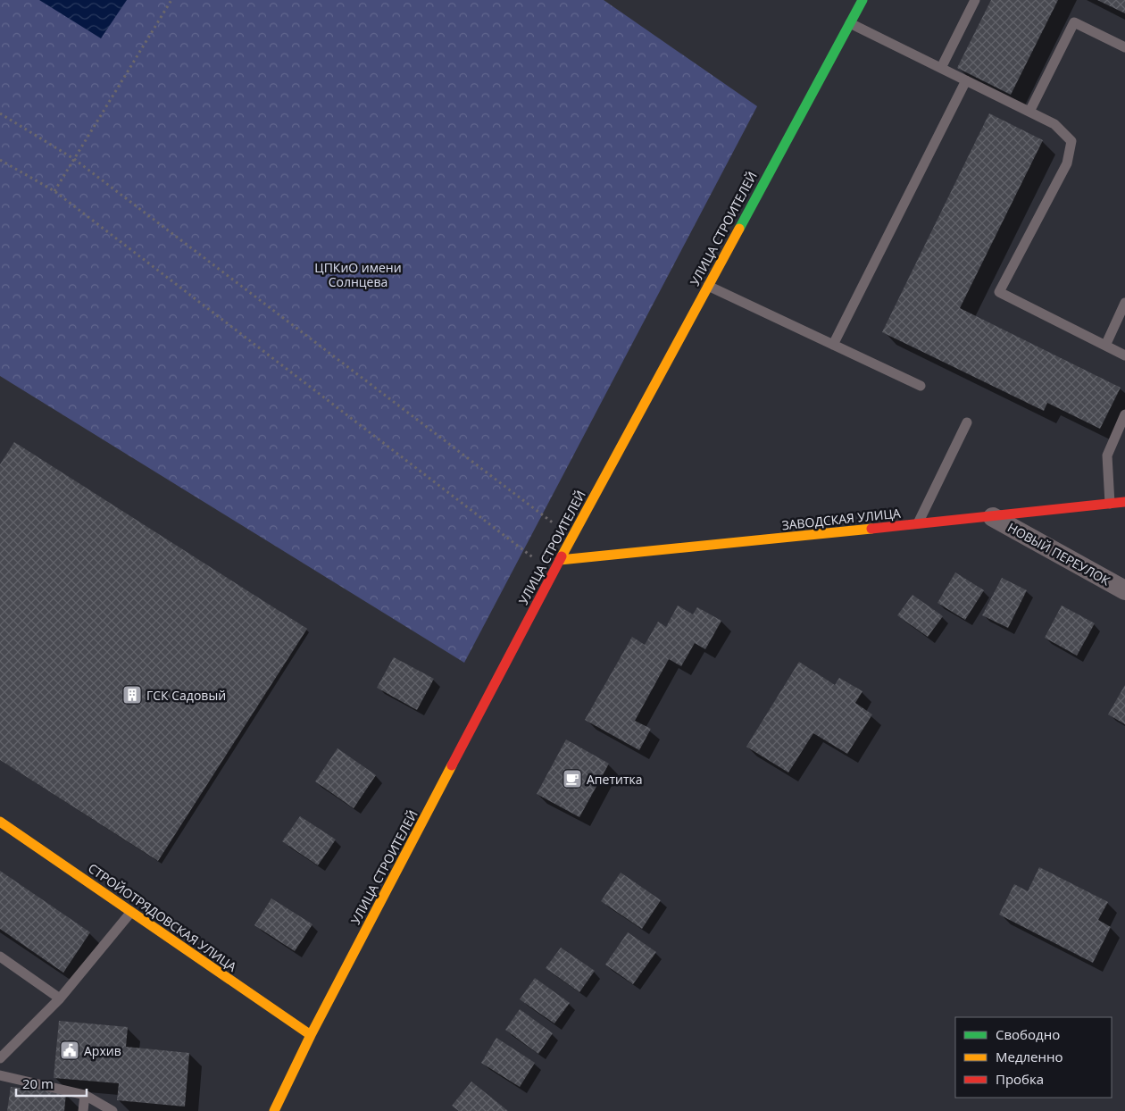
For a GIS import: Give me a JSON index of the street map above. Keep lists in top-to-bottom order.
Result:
{
  "streets": {
    "main road": ["УЛИЦА СТРОИТЕЛЕЙ", "ЗАВОДСКАЯ УЛИЦА", "СТРОЙОТРЯДОВСКАЯ УЛИЦА"],
    "street": ["НОВЫЙ ПЕРЕУЛОК"]
  },
  "crossings": [
    ["УЛИЦА СТРОИТЕЛЕЙ", "ЗАВОДСКАЯ УЛИЦА"],
    ["УЛИЦА СТРОИТЕЛЕЙ", "СТРОЙОТРЯДОВСКАЯ УЛИЦА"],
    ["ЗАВОДСКАЯ УЛИЦА", "НОВЫЙ ПЕРЕУЛОК"]
  ],
  "parks": ["ЦПКиО имени Солнцева"],
  "places": {
    "building": ["ГСК Садовый"],
    "cafe": ["Апетитка"],
    "public building": ["Архив"]
  },
  "legend": ["Свободно", "Медленно", "Пробка"],
  "scale_bar": "20 m"
}
